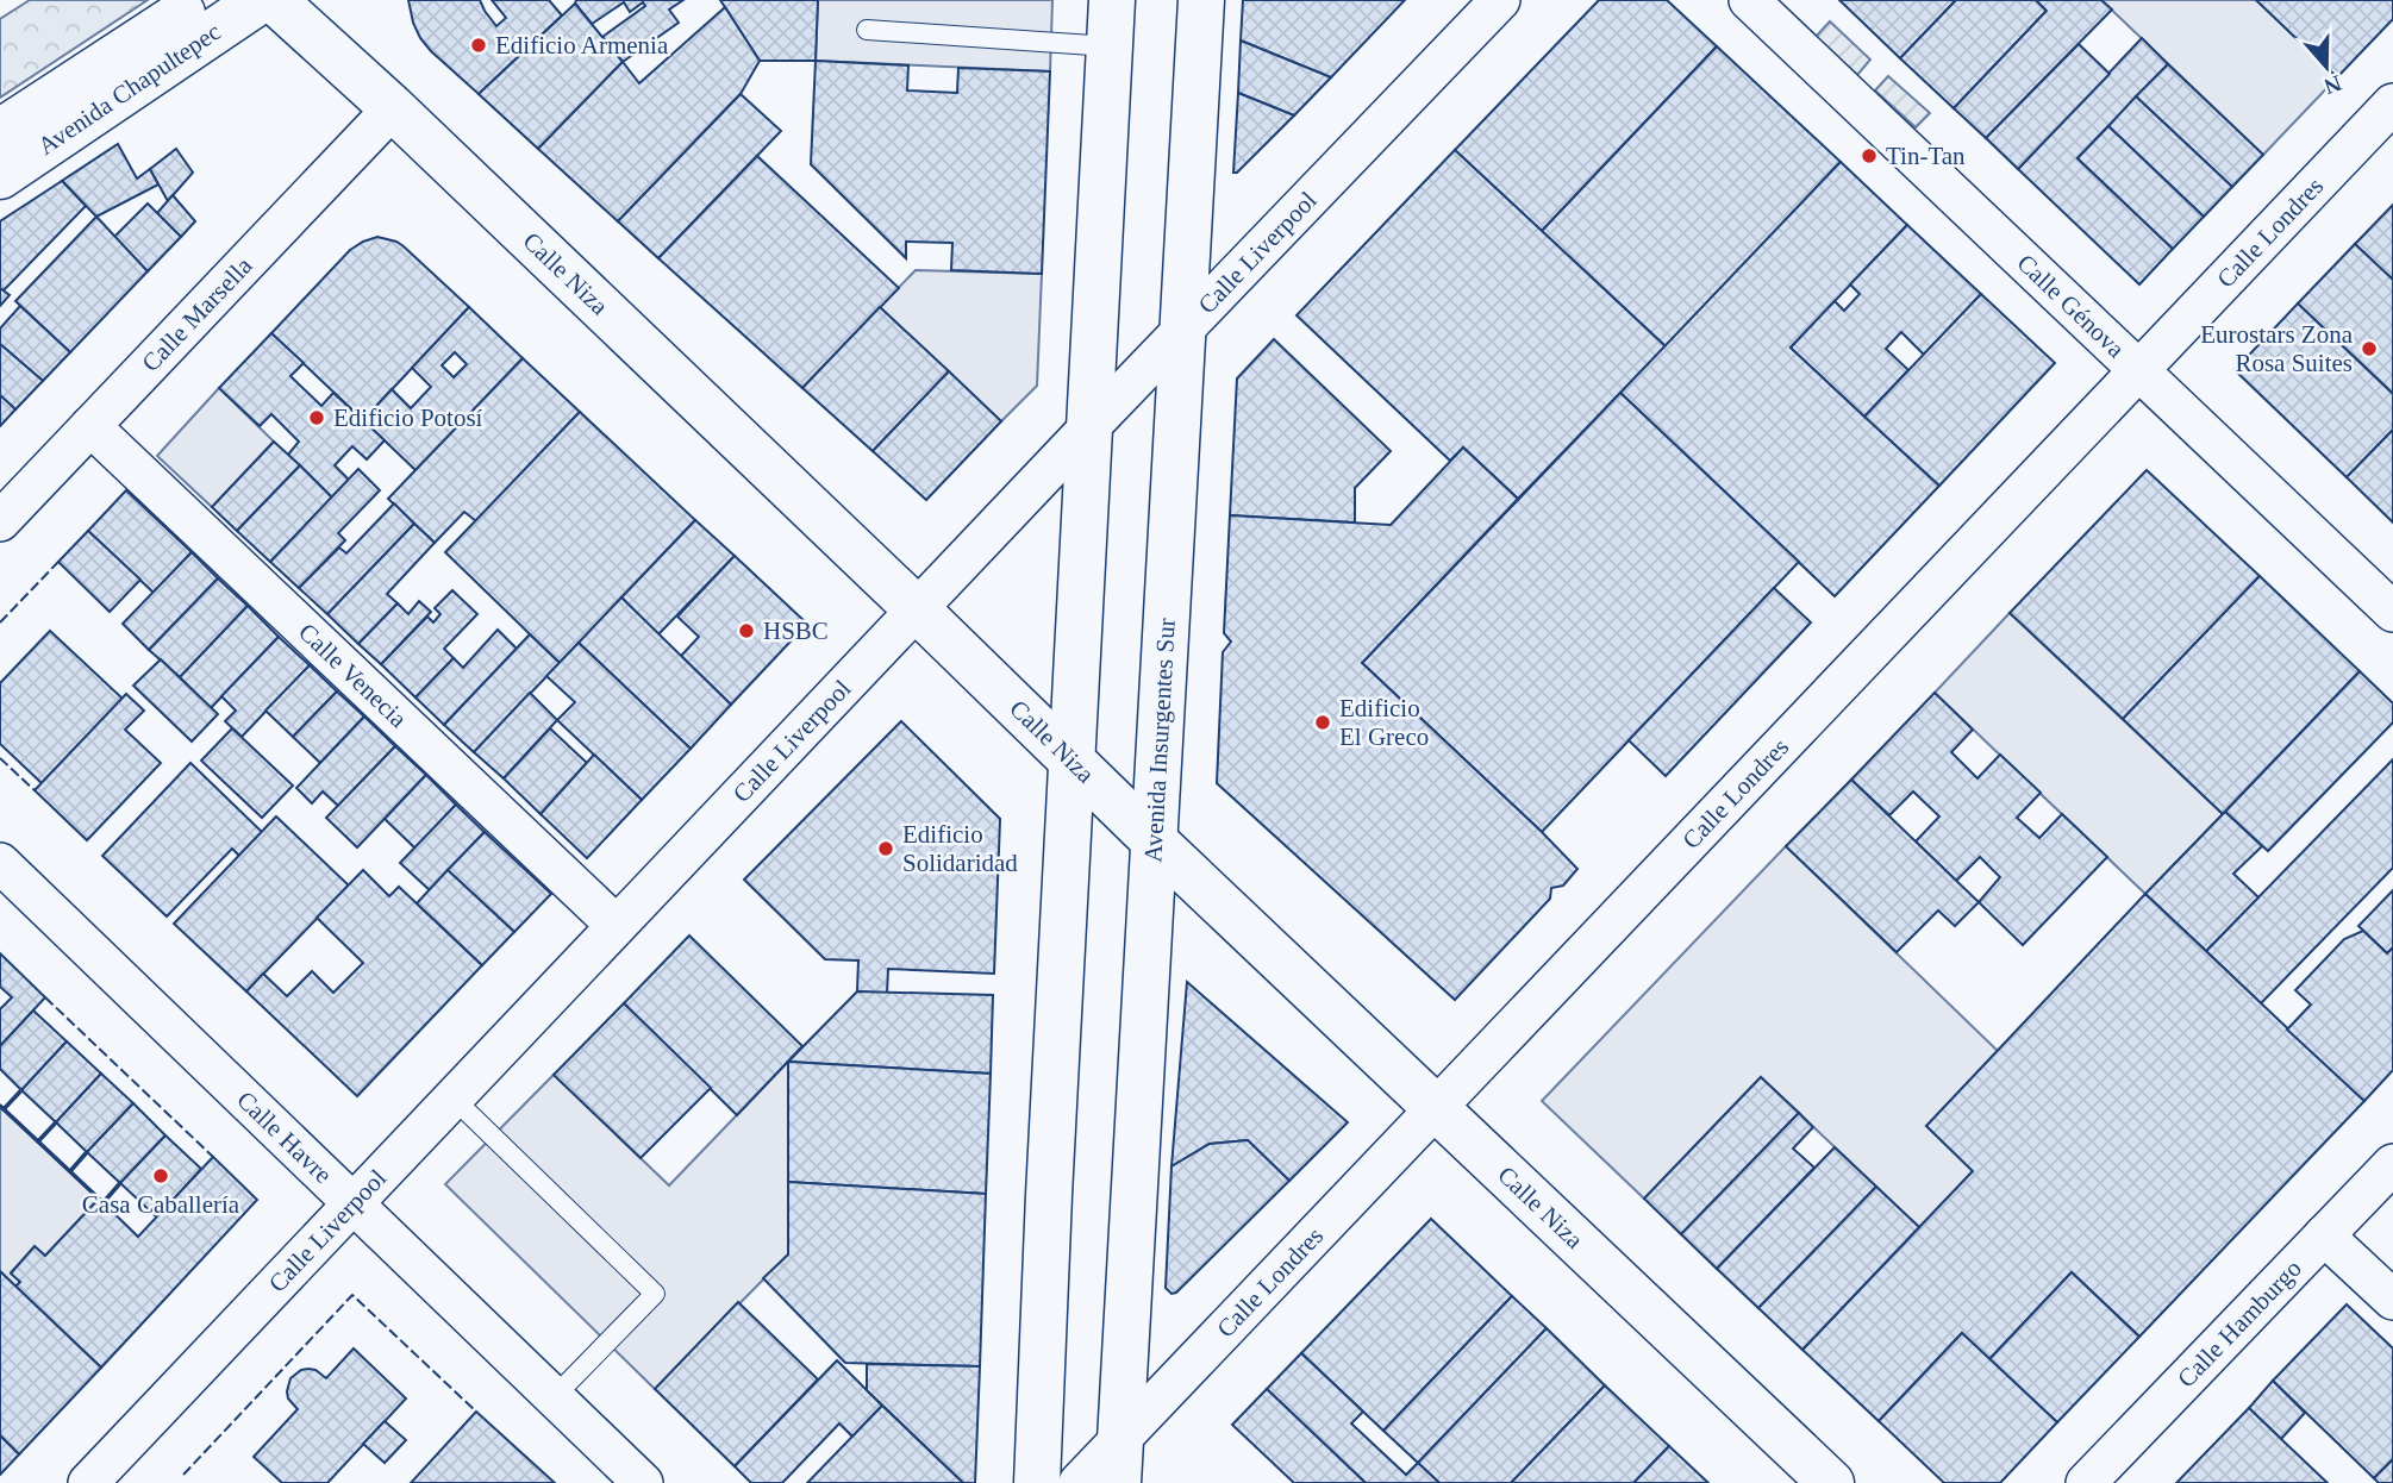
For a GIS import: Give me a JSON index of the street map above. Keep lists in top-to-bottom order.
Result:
{
  "streets": {
    "main road": ["Avenida Chapultepec", "Calle Niza", "Avenida Insurgentes Sur"],
    "street": [
      "Calle Londres",
      "Calle Liverpool",
      "Calle Génova",
      "Calle Marsella",
      "Calle Venecia",
      "Calle Havre",
      "Calle Hamburgo"
    ]
  },
  "crossings": [
    ["Calle Londres", "Calle Niza"],
    ["Calle Londres", "Calle Génova"],
    ["Calle Londres", "Avenida Insurgentes Sur"],
    ["Calle Liverpool", "Calle Niza"],
    ["Calle Liverpool", "Calle Venecia"],
    ["Calle Liverpool", "Avenida Insurgentes Sur"],
    ["Calle Liverpool", "Calle Havre"],
    ["Calle Niza", "Calle Marsella"],
    ["Calle Niza", "Avenida Insurgentes Sur"],
    ["Calle Marsella", "Calle Venecia"]
  ],
  "places": [
    "Edificio Armenia",
    "Tin-Tan",
    "Eurostars Zona Rosa Suites",
    "Edificio Potosí",
    "HSBC",
    "Edificio El Greco",
    "Edificio Solidaridad",
    "Casa Caballería"
  ],
  "north": "bottom"
}
